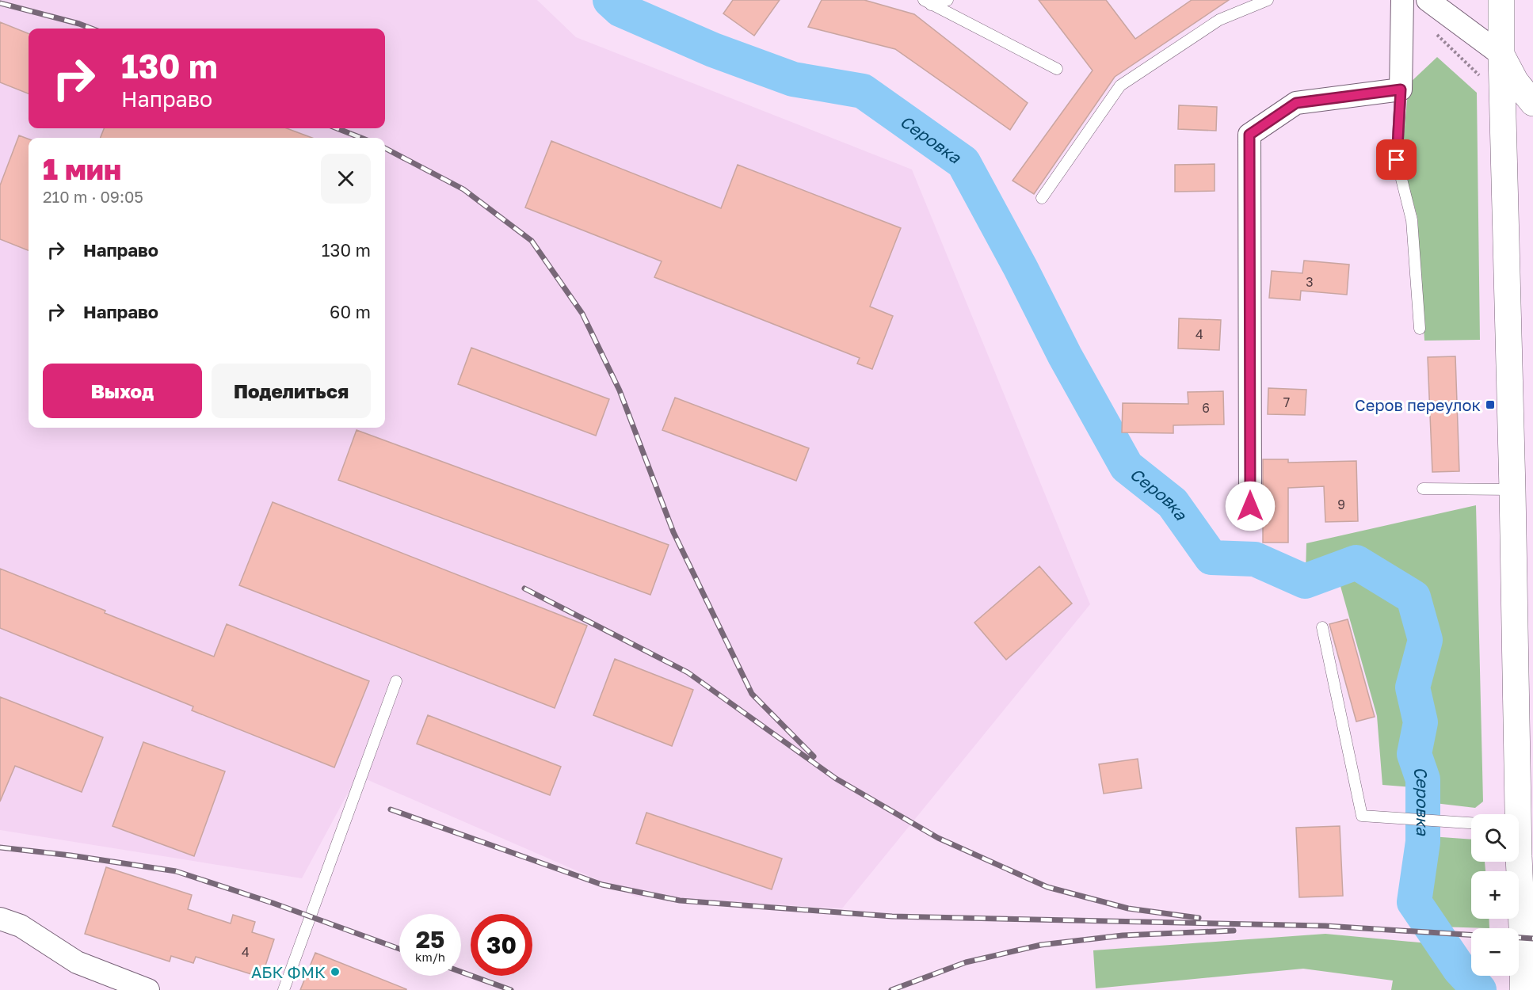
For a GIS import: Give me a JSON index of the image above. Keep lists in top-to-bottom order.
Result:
{
  "water": ["Серовка"],
  "places": {
    "transit": ["Серов переулок"],
    "other": ["АБК ФМК"]
  },
  "house_numbers": [
    "3",
    "4",
    "7",
    "6",
    "9",
    "4"
  ],
  "page": {
    "turn": ["130 m", "Направо"],
    "heading": ["1 мин", "210 m · 09:05"],
    "list": [
      {
        "name": "Направо",
        "value": "130 m"
      },
      {
        "name": "Направо",
        "value": "60 m"
      }
    ],
    "buttons": ["Выход", "Поделиться"],
    "map_buttons": ["+", "−"],
    "speed": "25 km/h",
    "limit": "30"
  }
}
